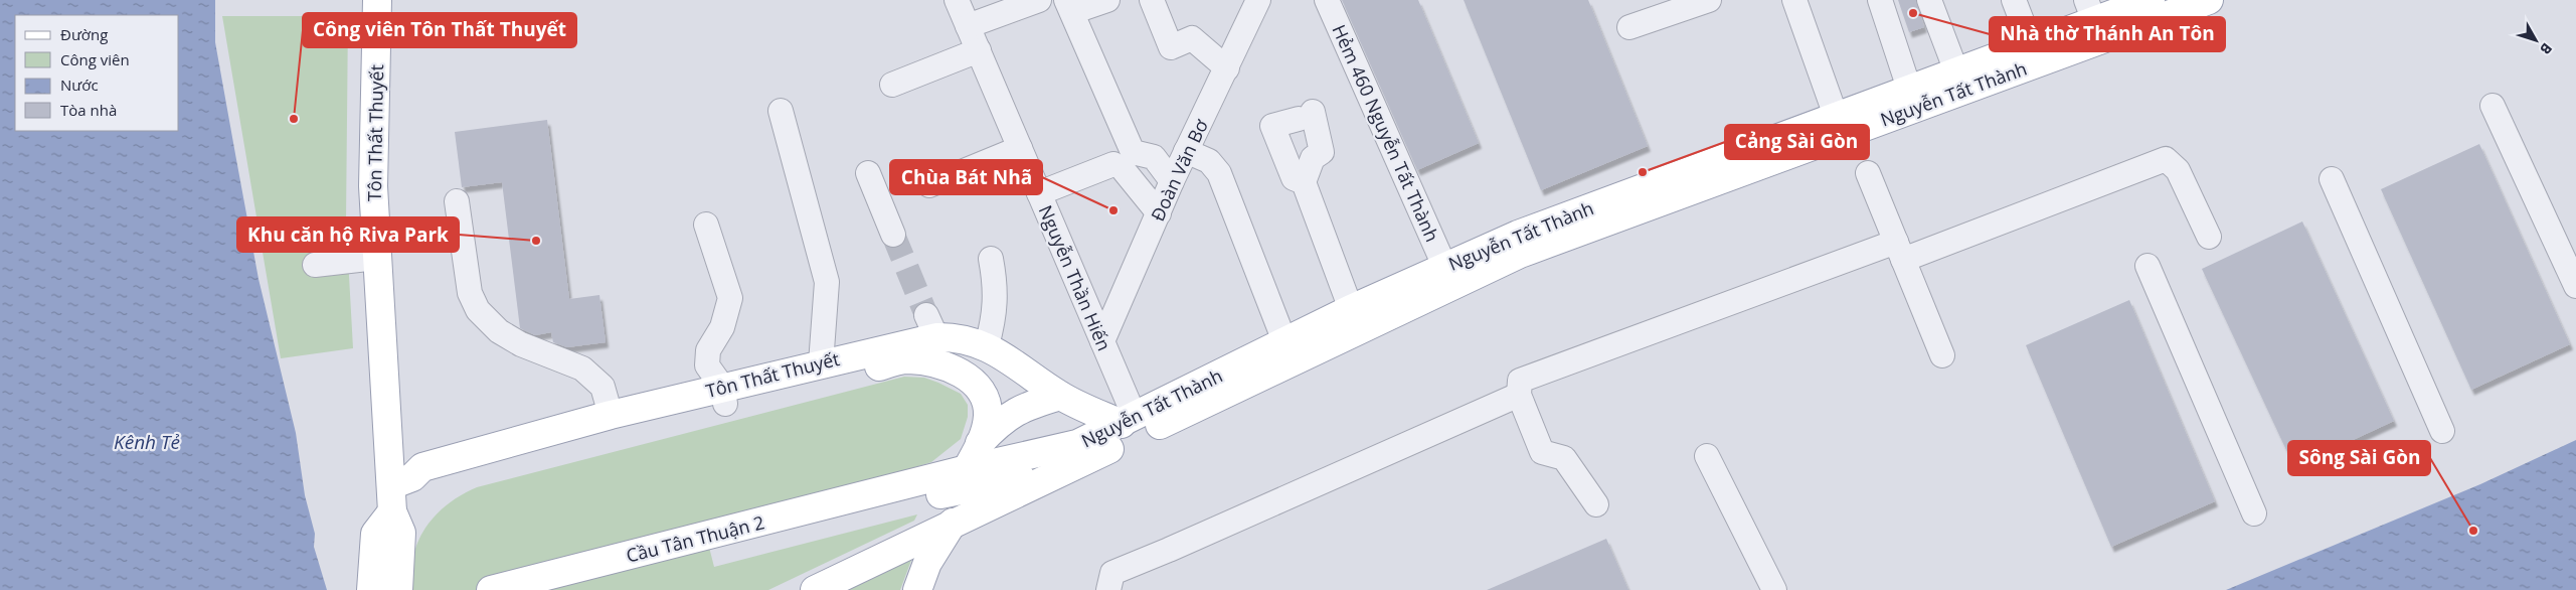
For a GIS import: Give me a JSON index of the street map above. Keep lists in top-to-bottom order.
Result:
{
  "streets": {
    "main road": ["Nguyễn Tất Thành", "Tôn Thất Thuyết", "Cầu Tân Thuận 2"],
    "street": ["Hẻm 460 Nguyễn Tất Thành", "Đoàn Văn Bơ", "Nguyễn Thần Hiến"]
  },
  "crossings": [
    ["Nguyễn Tất Thành", "Tôn Thất Thuyết"],
    ["Nguyễn Tất Thành", "Hẻm 460 Nguyễn Tất Thành"],
    ["Nguyễn Tất Thành", "Nguyễn Thần Hiến"],
    ["Nguyễn Tất Thành", "Cầu Tân Thuận 2"],
    ["Tôn Thất Thuyết", "Nguyễn Thần Hiến"],
    ["Đoàn Văn Bơ", "Nguyễn Thần Hiến"]
  ],
  "water": ["Kênh Tẻ"],
  "places": [
    "Nhà thờ Thánh An Tôn",
    "Công viên Tôn Thất Thuyết",
    "Cảng Sài Gòn",
    "Chùa Bát Nhã",
    "Khu căn hộ Riva Park",
    "Sông Sài Gòn"
  ],
  "legend": [
    "Đường",
    "Công viên",
    "Nước",
    "Tòa nhà"
  ],
  "north": "bottom right"
}
